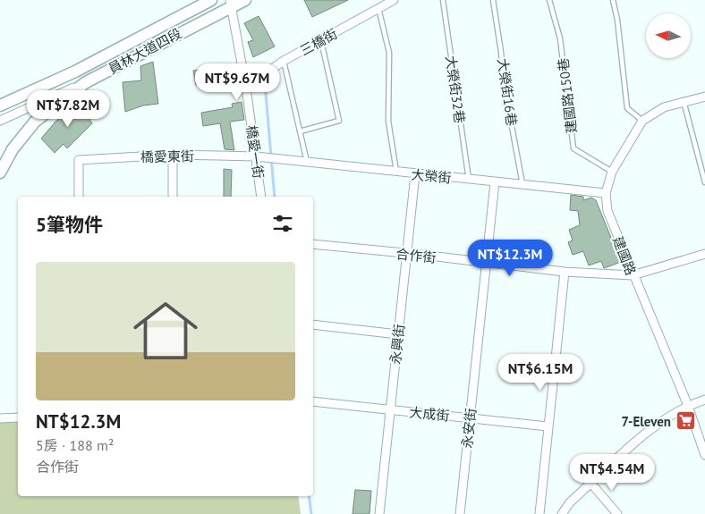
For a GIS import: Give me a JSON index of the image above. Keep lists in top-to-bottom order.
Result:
{
  "streets": {
    "main road": ["員林大道四段"],
    "street": [
      "三橋街",
      "橋愛一街",
      "橋愛東街",
      "大榮街",
      "合作街",
      "建國路",
      "永興街",
      "大成街",
      "永安街"
    ],
    "lane": ["大榮街32巷", "大榮街16巷", "建國路150巷"]
  },
  "crossings": [
    ["三橋街", "橋愛一街"],
    ["員林大道四段", "橋愛一街"],
    ["大榮街32巷", "大榮街"],
    ["大榮街16巷", "大榮街"],
    ["建國路150巷", "建國路"],
    ["橋愛一街", "橋愛東街"],
    ["橋愛一街", "大榮街"],
    ["橋愛東街", "大榮街"],
    ["大榮街", "建國路"],
    ["大榮街", "永興街"],
    ["大榮街", "永安街"],
    ["合作街", "建國路"],
    ["合作街", "永興街"],
    ["合作街", "永安街"],
    ["永興街", "大成街"],
    ["大成街", "永安街"]
  ],
  "places": {
    "supermarket": ["7-Eleven"]
  },
  "north": "left",
  "page": {
    "price": [
      "NT$9.67M",
      "NT$7.82M",
      "NT$12.3M",
      "NT$6.15M",
      "NT$4.54M"
    ],
    "heading": "5筆物件",
    "list": [
      {
        "name": "NT$12.3M",
        "note": "5房 · 188 m² · 合作街"
      }
    ]
  }
}
